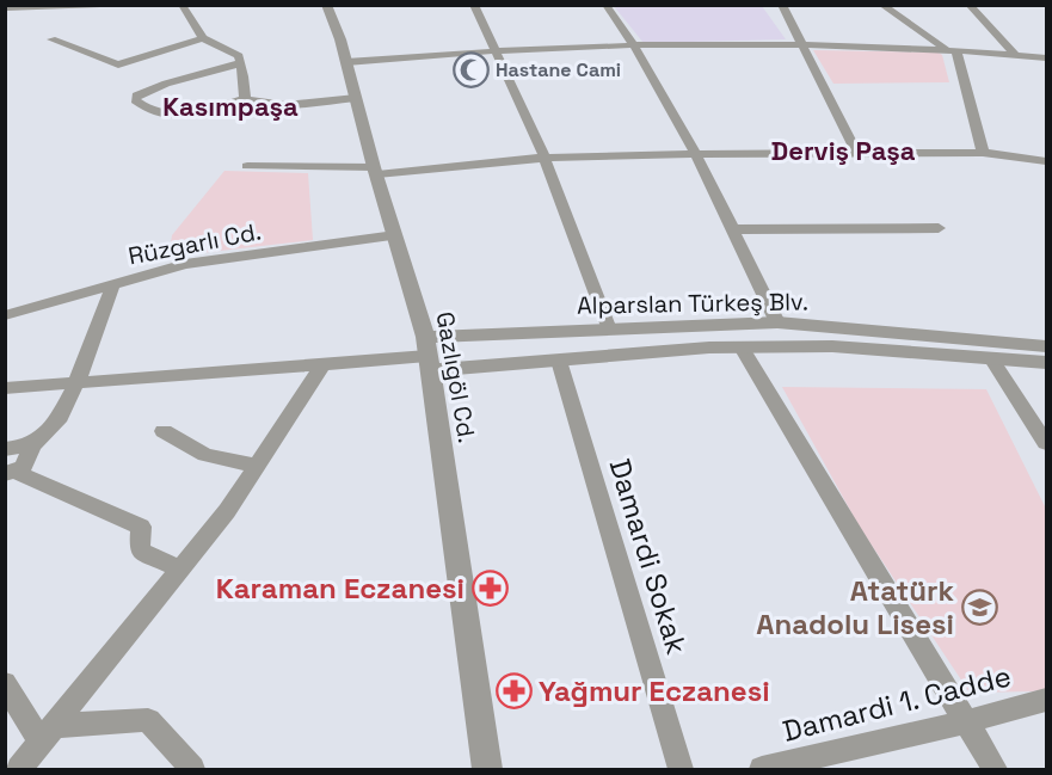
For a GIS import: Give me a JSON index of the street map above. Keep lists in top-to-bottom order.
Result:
{
  "streets": {
    "street": [
      "Rüzgarlı Cd.",
      "Alparslan Türkeş Blv.",
      "Gazlıgöl Cd.",
      "Damardi Sokak",
      "Damardi 1. Cadde"
    ]
  },
  "crossings": [
    ["Rüzgarlı Cd.", "Gazlıgöl Cd."],
    ["Alparslan Türkeş Blv.", "Gazlıgöl Cd."],
    ["Alparslan Türkeş Blv.", "Damardi Sokak"]
  ],
  "districts": ["Kasımpaşa", "Derviş Paşa"],
  "places": {
    "mosque": ["Hastane Cami"],
    "pharmacy": ["Karaman Eczanesi", "Yağmur Eczanesi"],
    "school or university": ["Atatürk Anadolu Lisesi"]
  }
}
